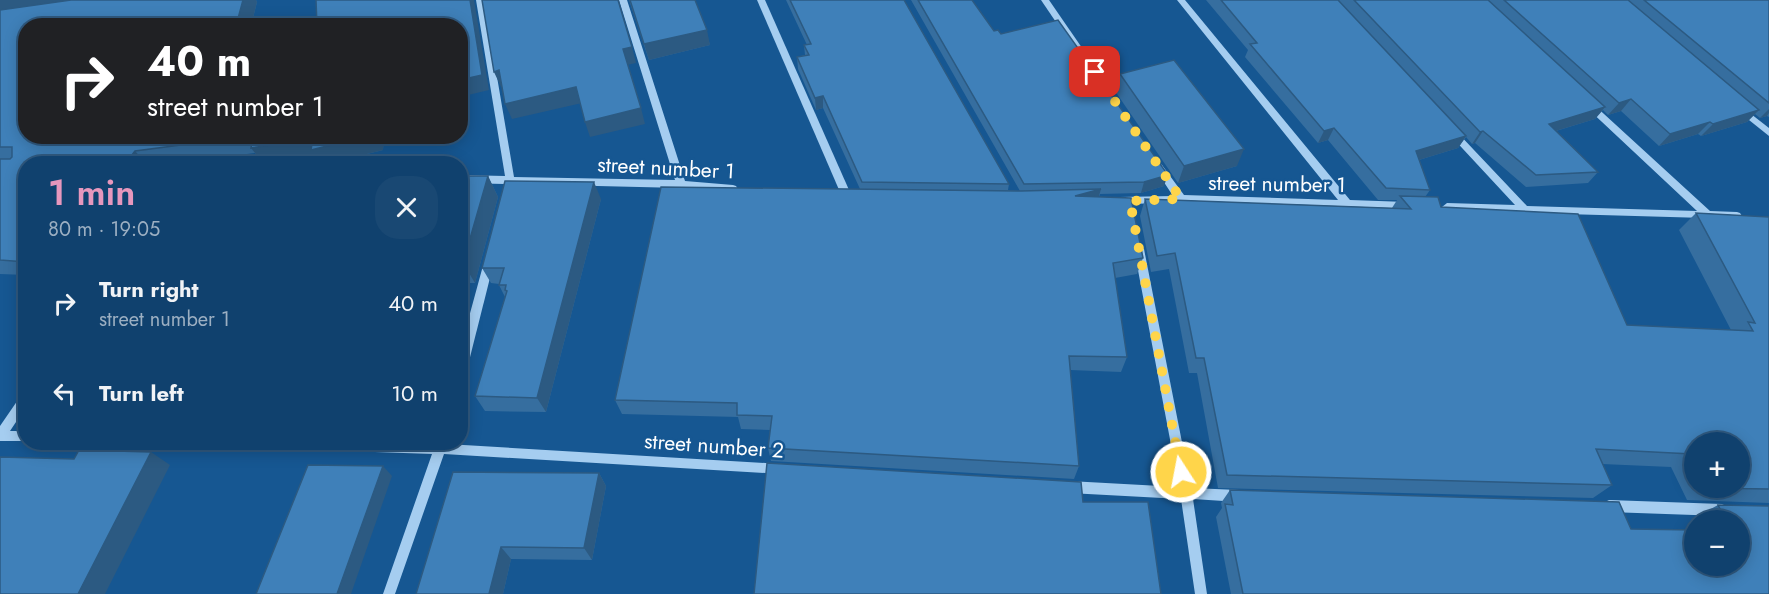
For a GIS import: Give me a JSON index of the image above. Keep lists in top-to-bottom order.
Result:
{
  "streets": {
    "street": ["street number 1", "street number 2"]
  },
  "page": {
    "turn": ["40 m", "street number 1"],
    "heading": ["1 min", "80 m · 19:05"],
    "list": [
      {
        "name": "Turn right",
        "note": "street number 1",
        "value": "40 m"
      },
      {
        "name": "Turn left",
        "value": "10 m"
      }
    ],
    "map_buttons": ["+", "−"]
  }
}
